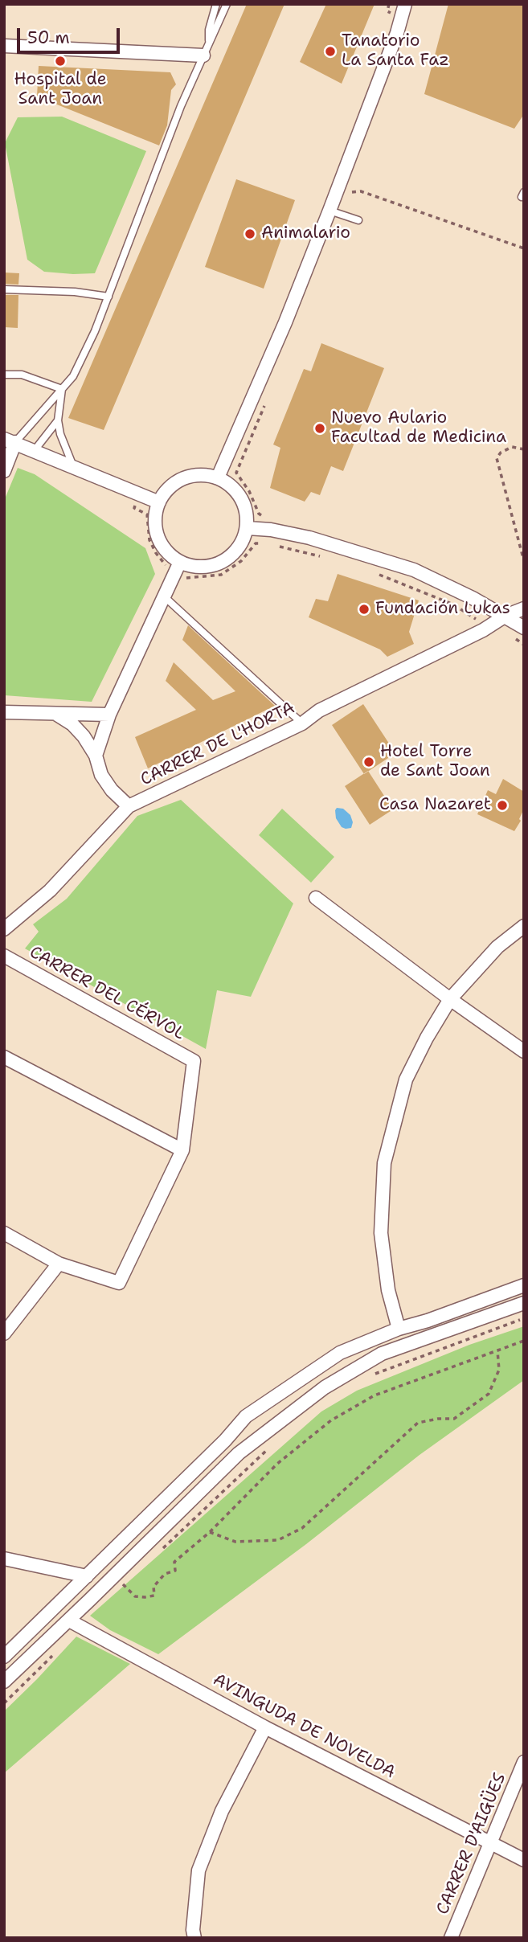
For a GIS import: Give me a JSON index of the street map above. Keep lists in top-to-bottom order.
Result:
{
  "streets": {
    "street": [
      "CARRER DE L'HORTA",
      "CARRER DEL CÉRVOL",
      "AVINGUDA DE NOVELDA",
      "CARRER D'AIGÜES"
    ]
  },
  "crossings": [
    ["AVINGUDA DE NOVELDA", "CARRER D'AIGÜES"]
  ],
  "places": [
    "Tanatorio La Santa Faz",
    "Hospital de Sant Joan",
    "Animalario",
    "Nuevo Aulario Facultad de Medicina",
    "Fundación Lukas",
    "Hotel Torre de Sant Joan",
    "Casa Nazaret"
  ],
  "scale_bar": "50 m"
}
